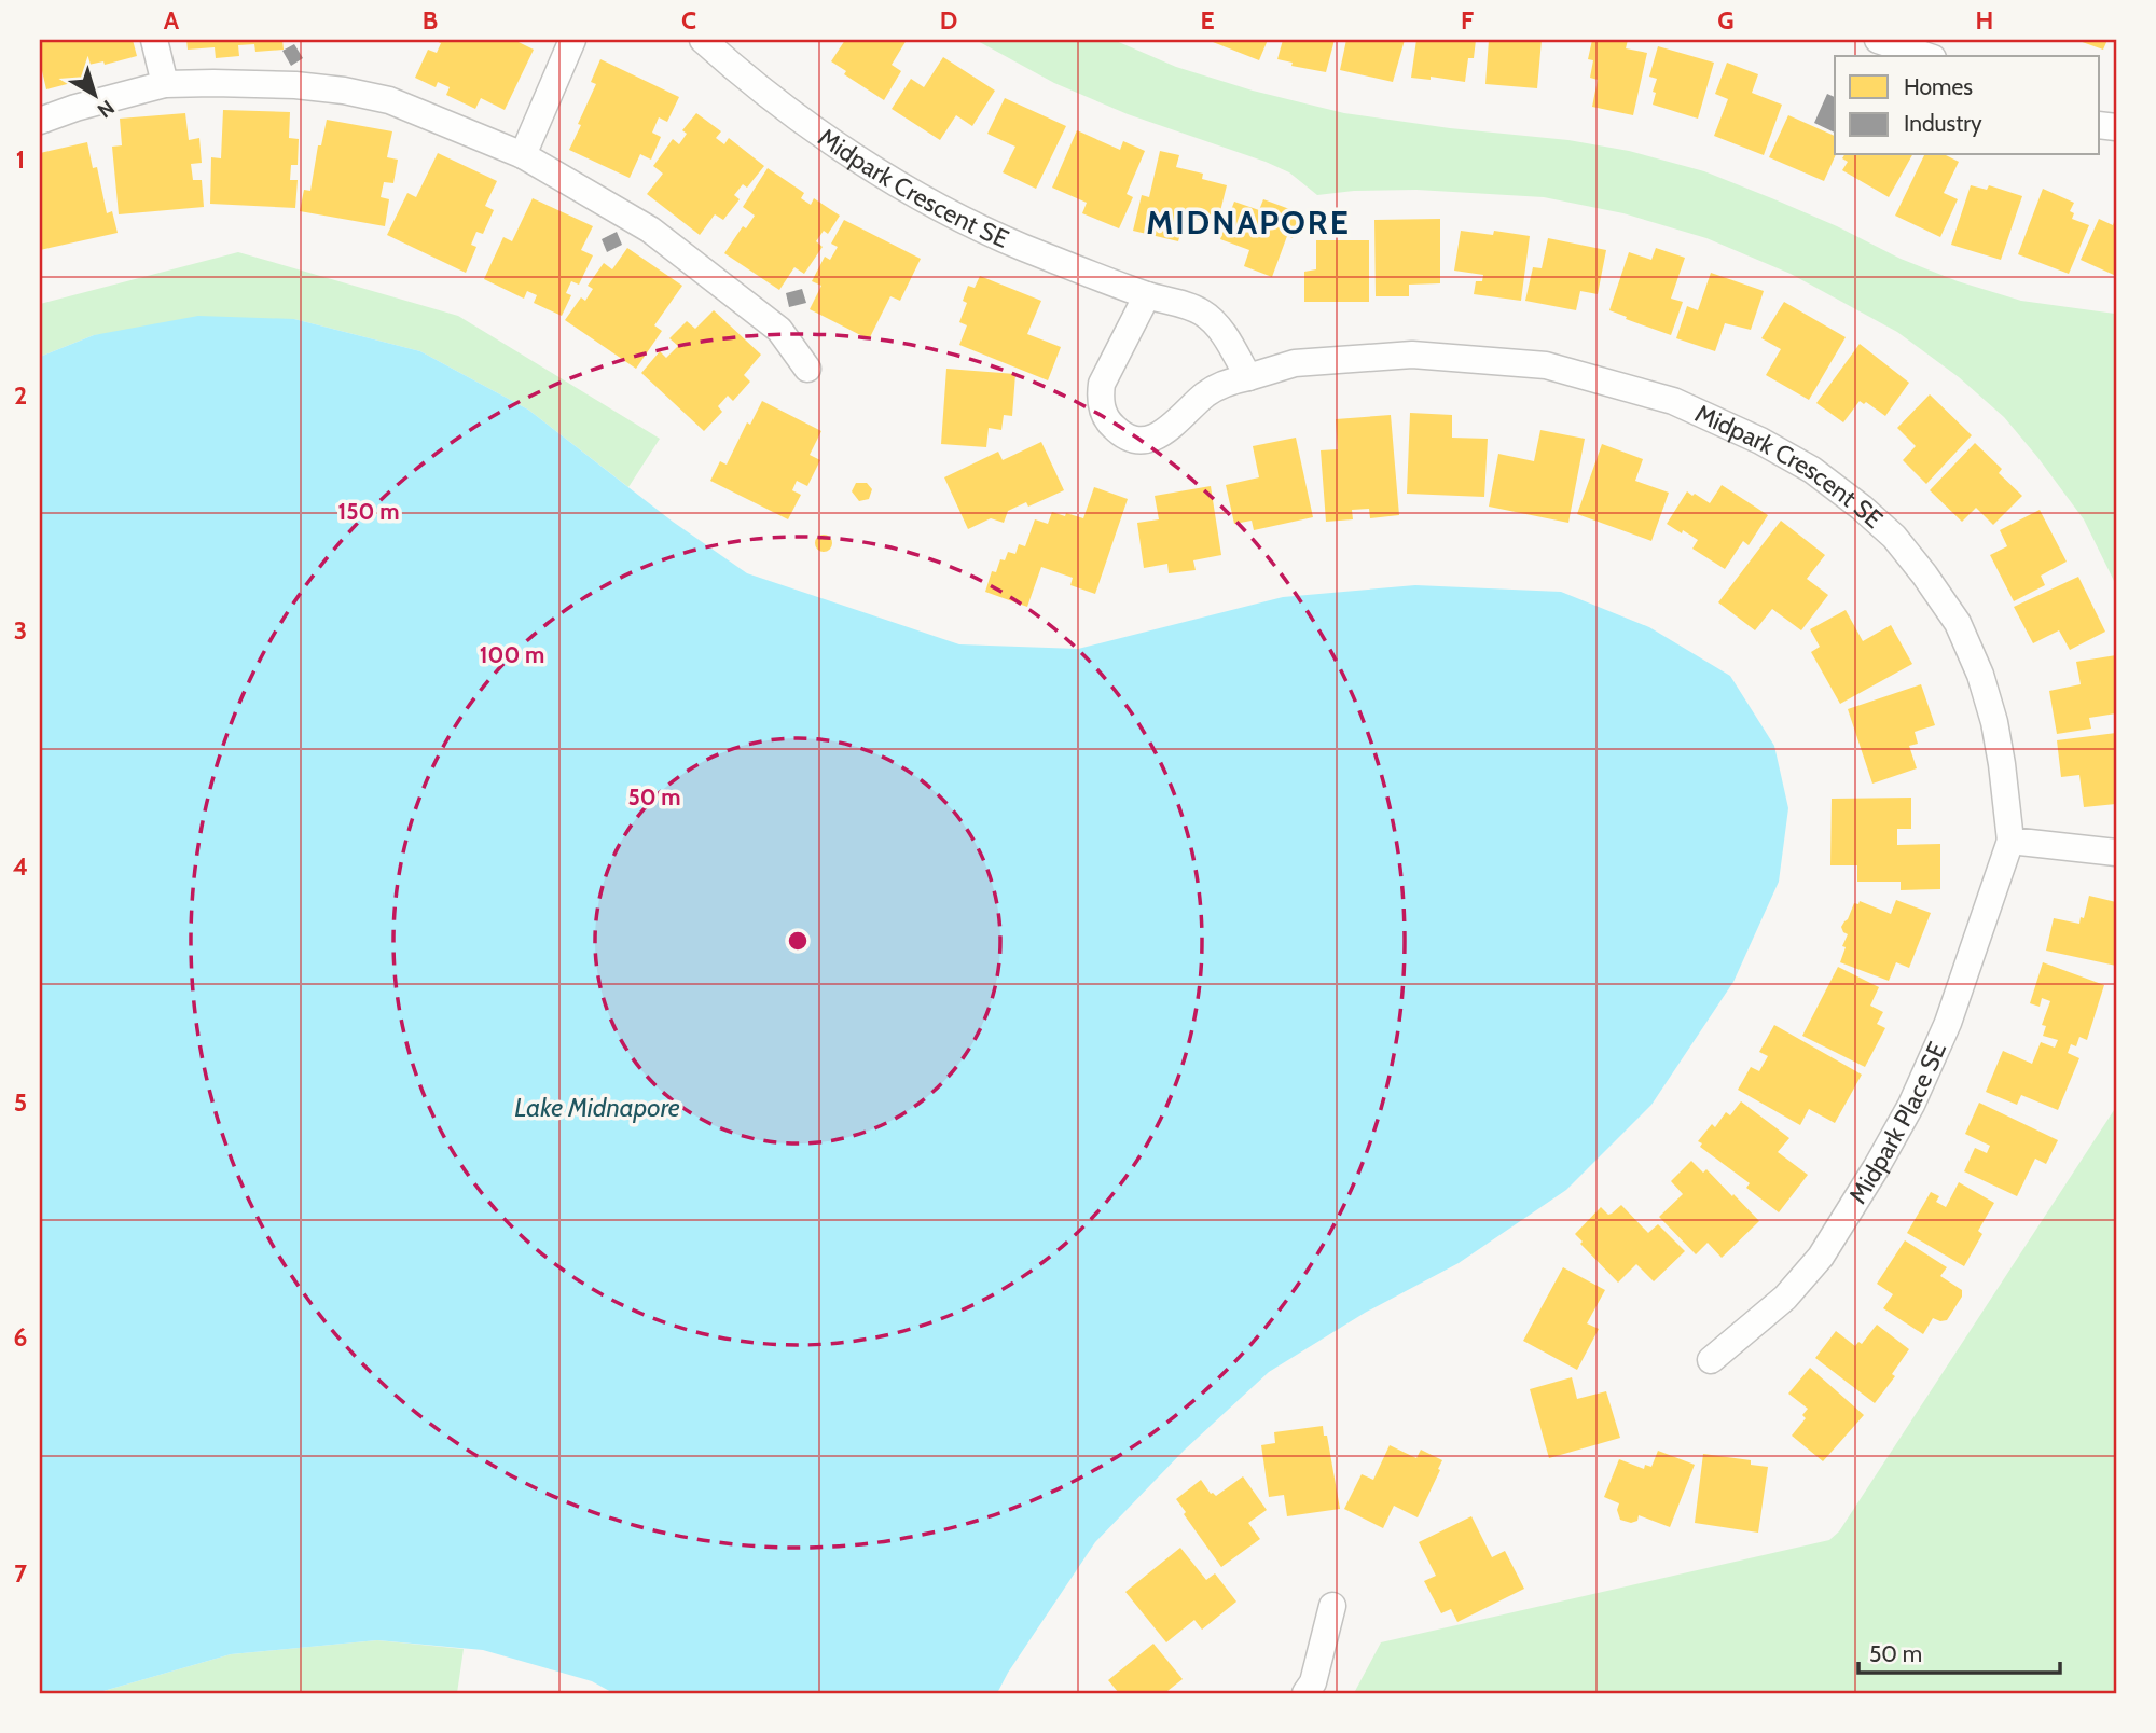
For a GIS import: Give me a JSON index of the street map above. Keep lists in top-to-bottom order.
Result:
{
  "streets": {
    "street": ["Midpark Crescent SE", "Midpark Place SE"]
  },
  "crossings": [
    ["Midpark Crescent SE", "Midpark Place SE"]
  ],
  "districts": ["MIDNAPORE"],
  "water": ["Lake Midnapore"],
  "legend": ["Homes", "Industry"],
  "scale_bar": "50 m",
  "north": "bottom right",
  "grid": {
    "columns": [
      "A",
      "B",
      "C",
      "D",
      "E",
      "F",
      "G",
      "H"
    ],
    "rows": [
      "1",
      "2",
      "3",
      "4",
      "5",
      "6",
      "7"
    ]
  },
  "rings": ["150 m", "100 m", "50 m"]
}
